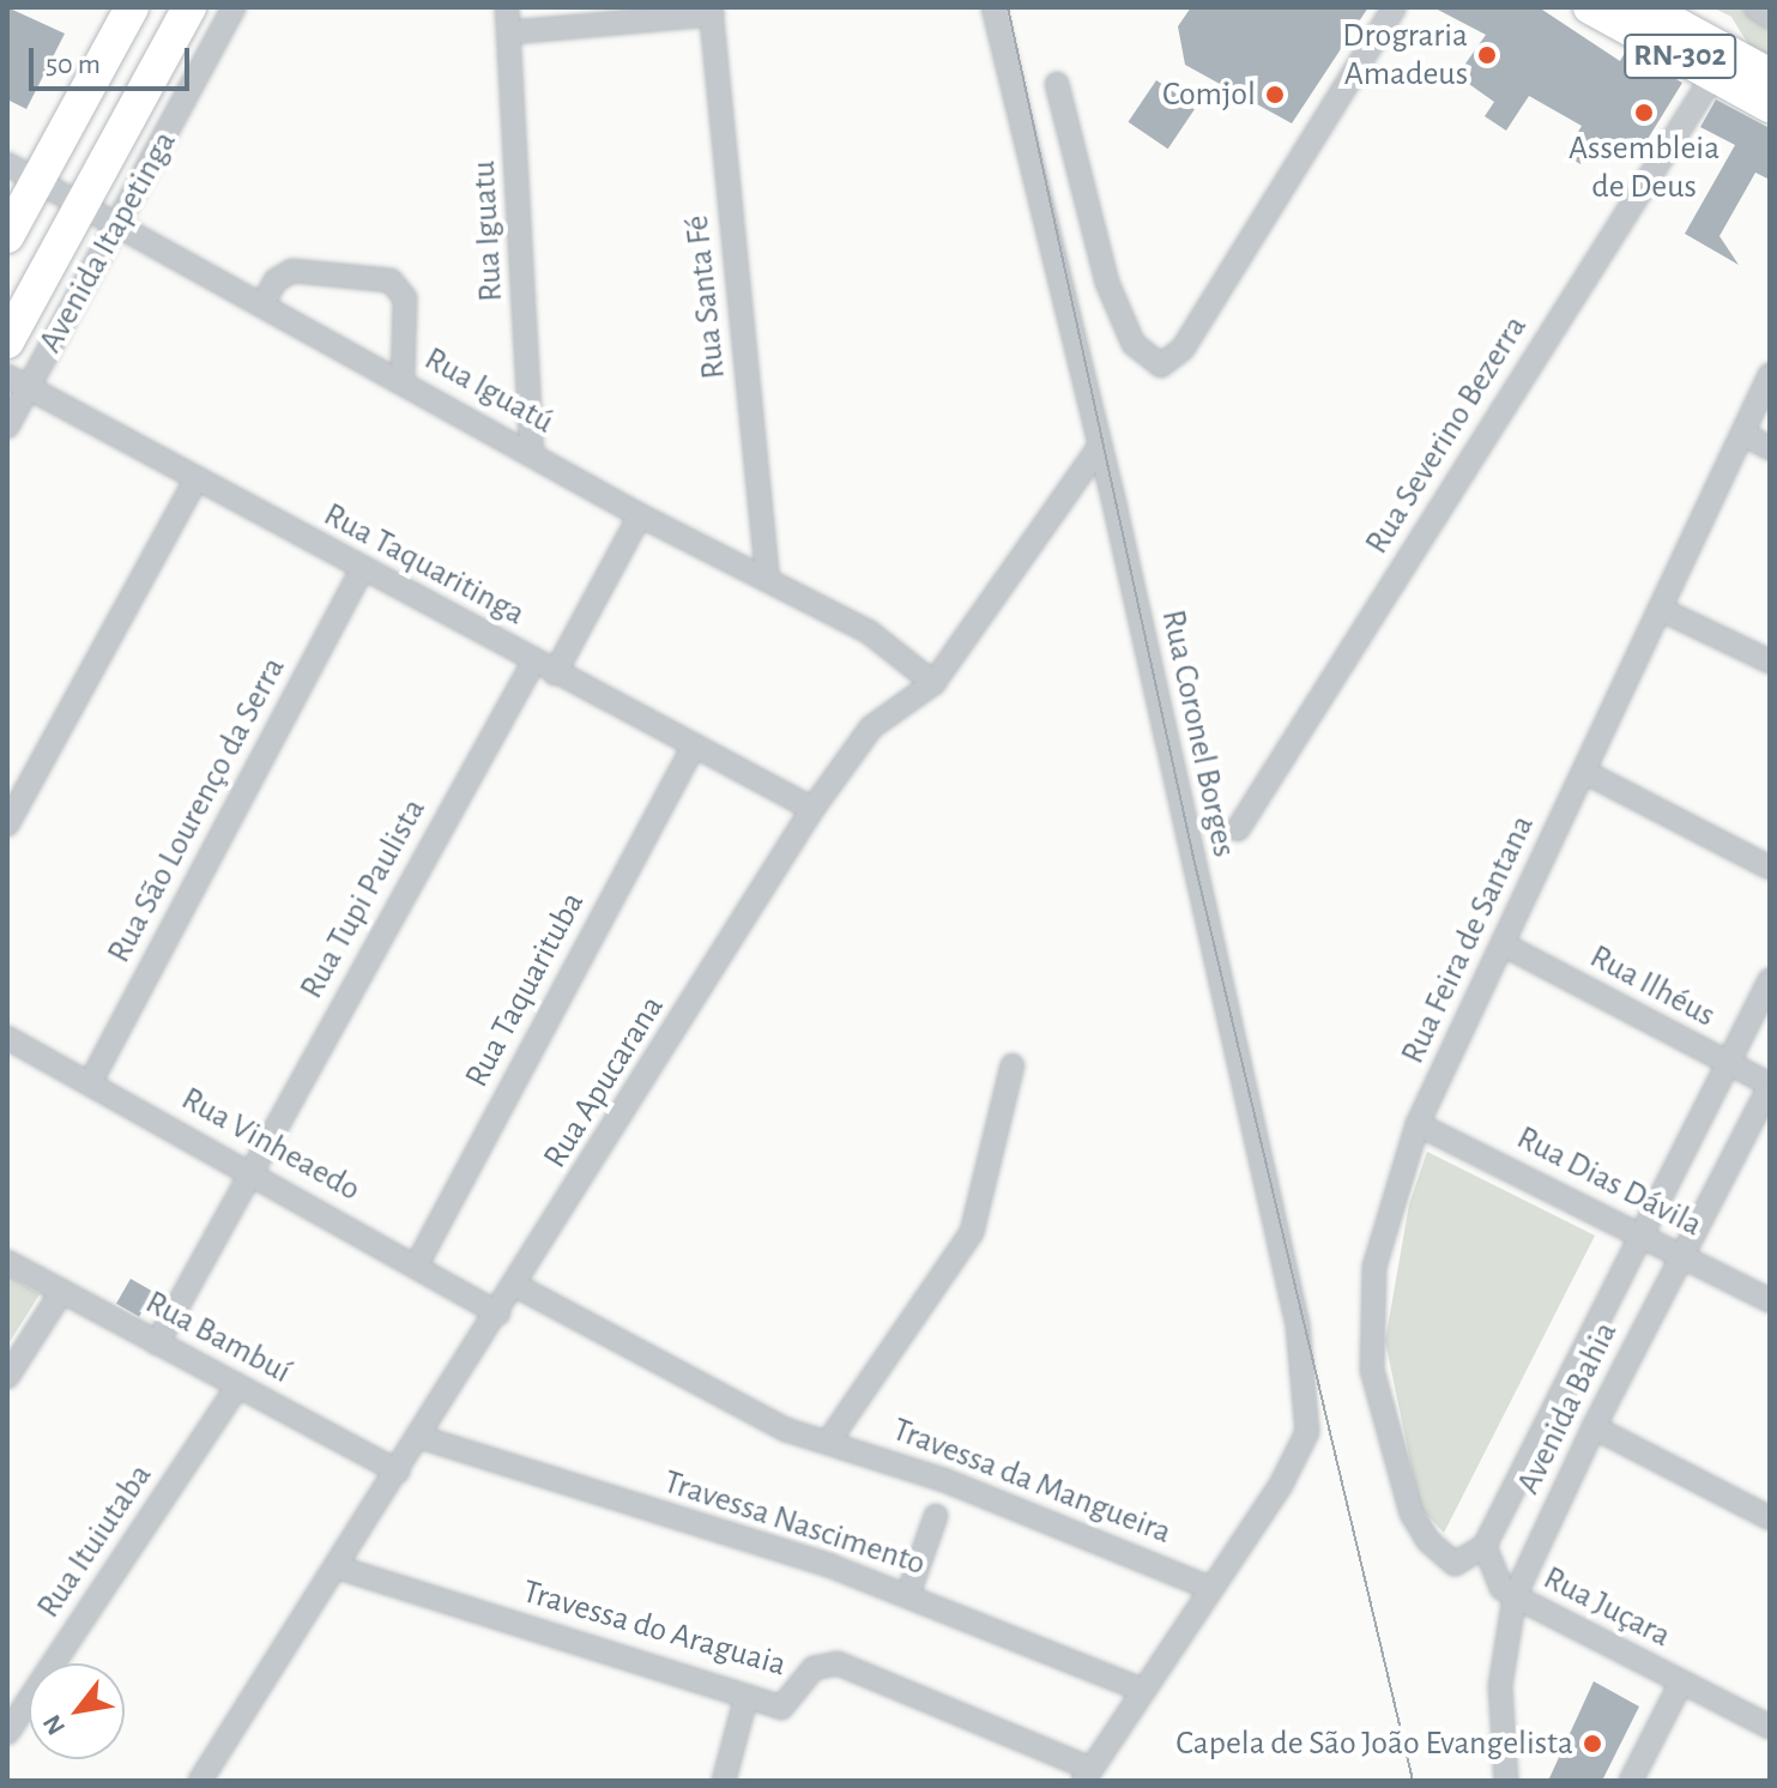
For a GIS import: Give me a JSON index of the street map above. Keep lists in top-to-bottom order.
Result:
{
  "streets": {
    "main road": ["RN-302", "Avenida Itapetinga"],
    "street": [
      "Rua Iguatu",
      "Rua Santa Fé",
      "Rua Iguatú",
      "Rua Severino Bezerra",
      "Rua Taquaritinga",
      "Rua Coronel Borges",
      "Rua São Lourenço da Serra",
      "Rua Tupi Paulista",
      "Rua Feira de Santana",
      "Rua Ilhéus",
      "Rua Taquarituba",
      "Rua Apucarana",
      "Rua Vinheaedo",
      "Rua Dias Dávila",
      "Rua Bambuí",
      "Avenida Bahia",
      "Travessa da Mangueira",
      "Travessa Nascimento",
      "Rua Ituiutaba",
      "Rua Juçara",
      "Travessa do Araguaia"
    ]
  },
  "crossings": [
    ["RN-302", "Rua Severino Bezerra"],
    ["Rua Iguatu", "Rua Iguatú"],
    ["Avenida Itapetinga", "Rua Iguatú"],
    ["Avenida Itapetinga", "Rua Taquaritinga"],
    ["Rua Santa Fé", "Rua Iguatú"],
    ["Rua Iguatú", "Rua Apucarana"],
    ["Rua Taquaritinga", "Rua São Lourenço da Serra"],
    ["Rua Taquaritinga", "Rua Tupi Paulista"],
    ["Rua Taquaritinga", "Rua Taquarituba"],
    ["Rua Taquaritinga", "Rua Apucarana"],
    ["Rua Coronel Borges", "Rua Apucarana"],
    ["Rua Coronel Borges", "Travessa da Mangueira"],
    ["Rua Coronel Borges", "Travessa Nascimento"],
    ["Rua Coronel Borges", "Travessa do Araguaia"],
    ["Rua São Lourenço da Serra", "Rua Vinheaedo"],
    ["Rua Tupi Paulista", "Rua Vinheaedo"],
    ["Rua Tupi Paulista", "Rua Bambuí"],
    ["Rua Feira de Santana", "Rua Ilhéus"],
    ["Rua Feira de Santana", "Rua Dias Dávila"],
    ["Rua Feira de Santana", "Avenida Bahia"],
    ["Rua Feira de Santana", "Rua Juçara"],
    ["Rua Ilhéus", "Avenida Bahia"],
    ["Rua Taquarituba", "Rua Vinheaedo"],
    ["Rua Apucarana", "Rua Vinheaedo"],
    ["Rua Apucarana", "Rua Bambuí"],
    ["Rua Apucarana", "Travessa da Mangueira"],
    ["Rua Apucarana", "Travessa Nascimento"],
    ["Rua Apucarana", "Travessa do Araguaia"],
    ["Rua Dias Dávila", "Avenida Bahia"],
    ["Rua Bambuí", "Rua Ituiutaba"],
    ["Avenida Bahia", "Rua Juçara"]
  ],
  "places": [
    "Drograria Amadeus",
    "Comjol",
    "Assembleia de Deus",
    "Capela de São João Evangelista"
  ],
  "scale_bar": "50 m",
  "north": "bottom left"
}
